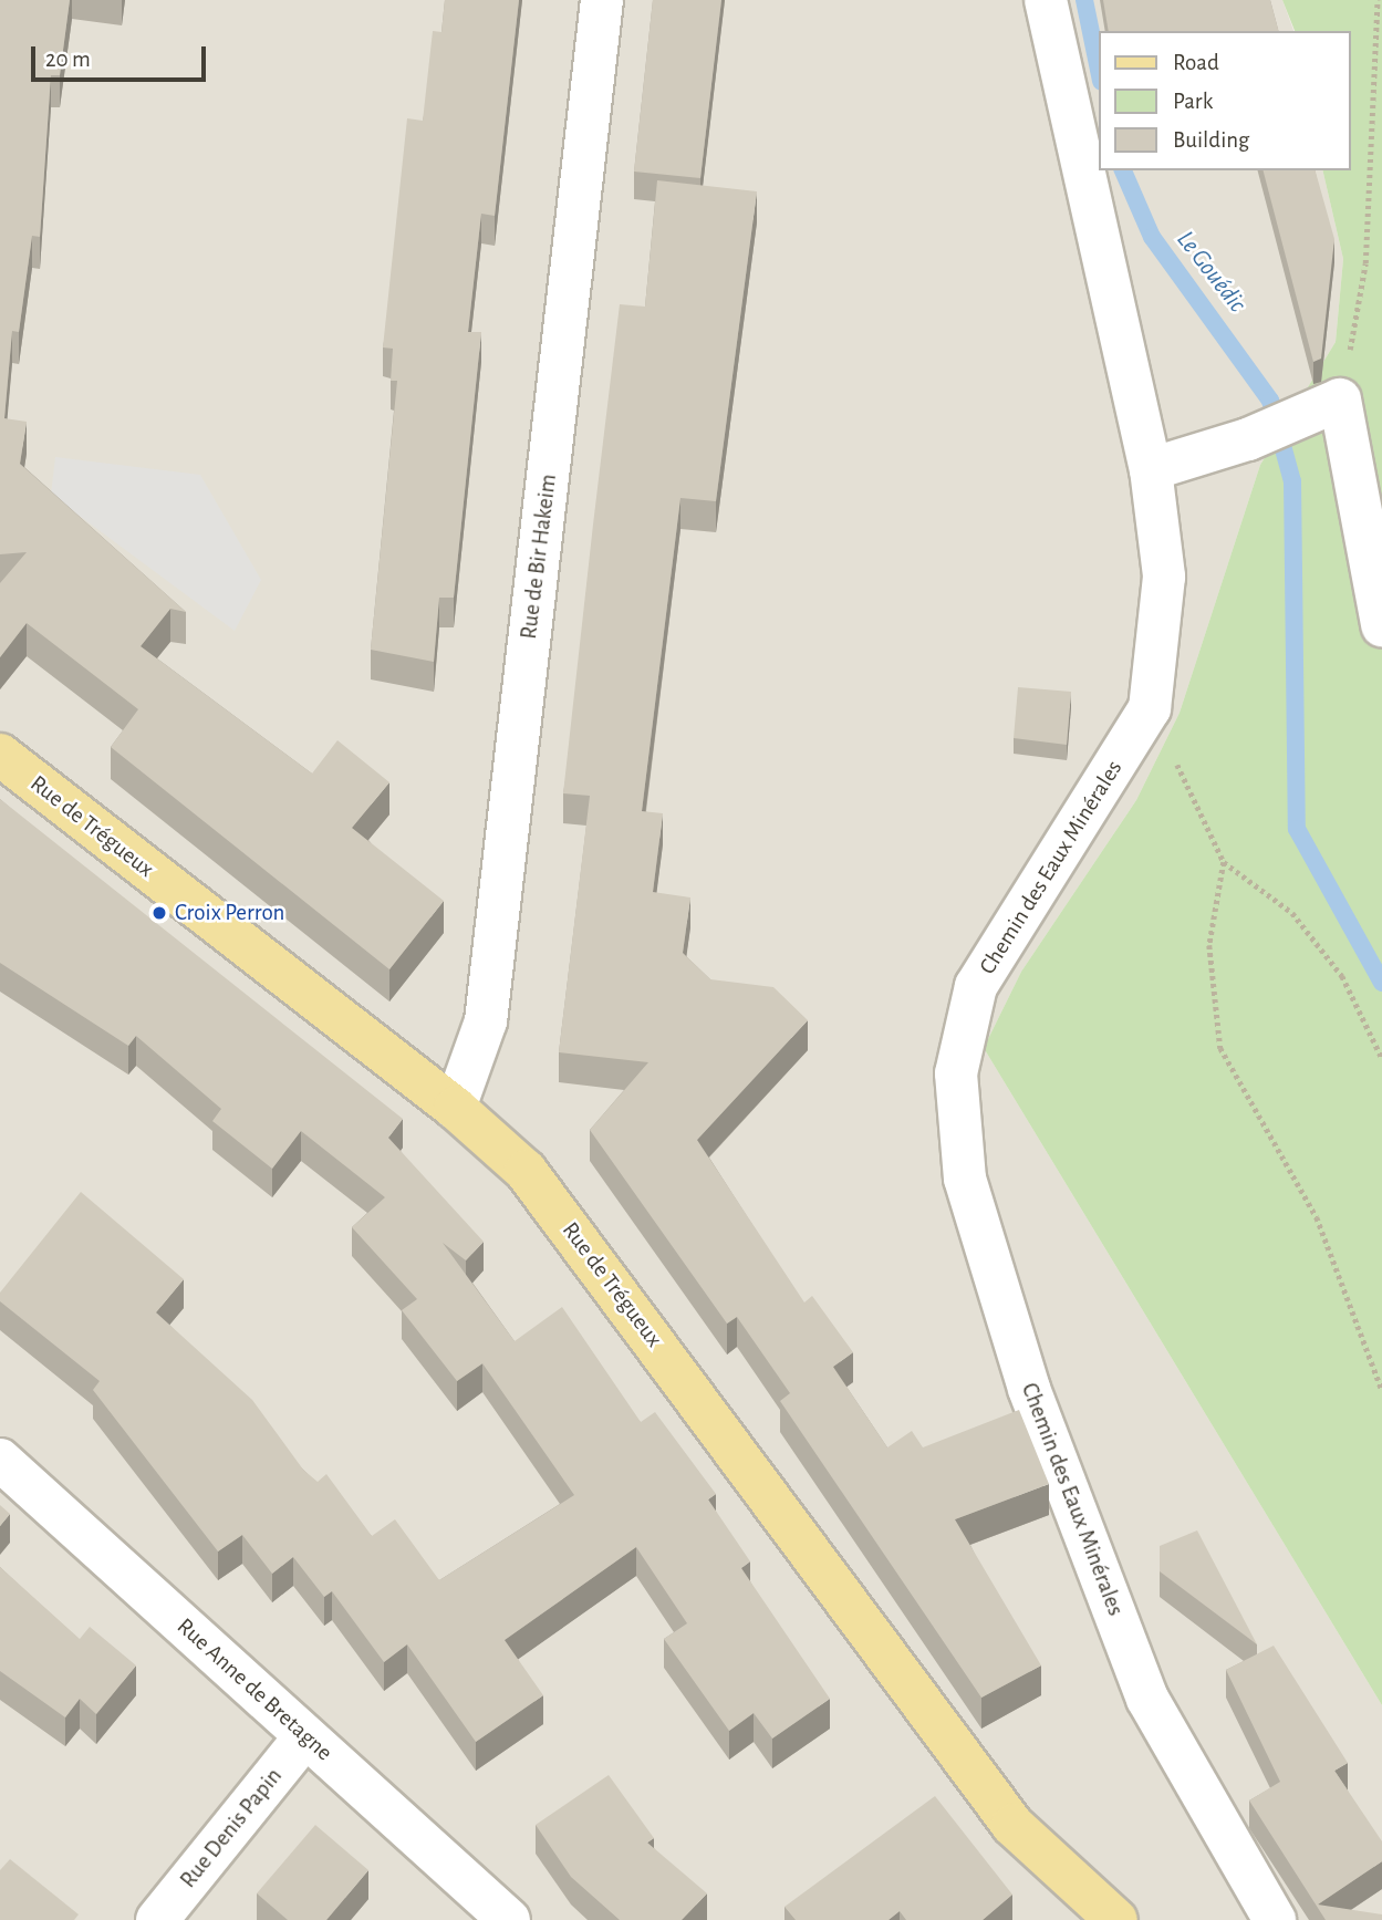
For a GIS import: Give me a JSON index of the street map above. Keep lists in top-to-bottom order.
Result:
{
  "streets": {
    "main road": ["Rue de Trégueux"],
    "street": [
      "Rue de Bir Hakeim",
      "Chemin des Eaux Minérales",
      "Rue Anne de Bretagne",
      "Rue Denis Papin"
    ]
  },
  "crossings": [
    ["Rue de Bir Hakeim", "Rue de Trégueux"],
    ["Rue Anne de Bretagne", "Rue Denis Papin"]
  ],
  "water": ["Le Gouédic"],
  "places": ["Croix Perron"],
  "legend": ["Road", "Park", "Building"],
  "scale_bar": "20 m"
}
